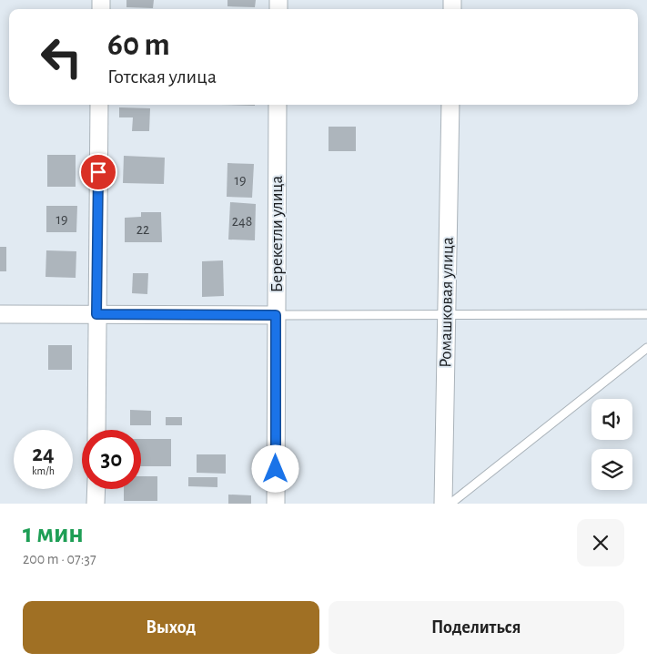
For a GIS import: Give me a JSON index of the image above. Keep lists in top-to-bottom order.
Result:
{
  "streets": {
    "street": ["Берекетли улица", "Ромашковая улица"]
  },
  "house_numbers": [
    "19",
    "19",
    "248",
    "22"
  ],
  "page": {
    "turn": ["60 m", "Готская улица"],
    "speed": "24 km/h",
    "limit": "30",
    "heading": ["1 мин", "200 m · 07:37"],
    "buttons": ["Выход", "Поделиться"]
  }
}
